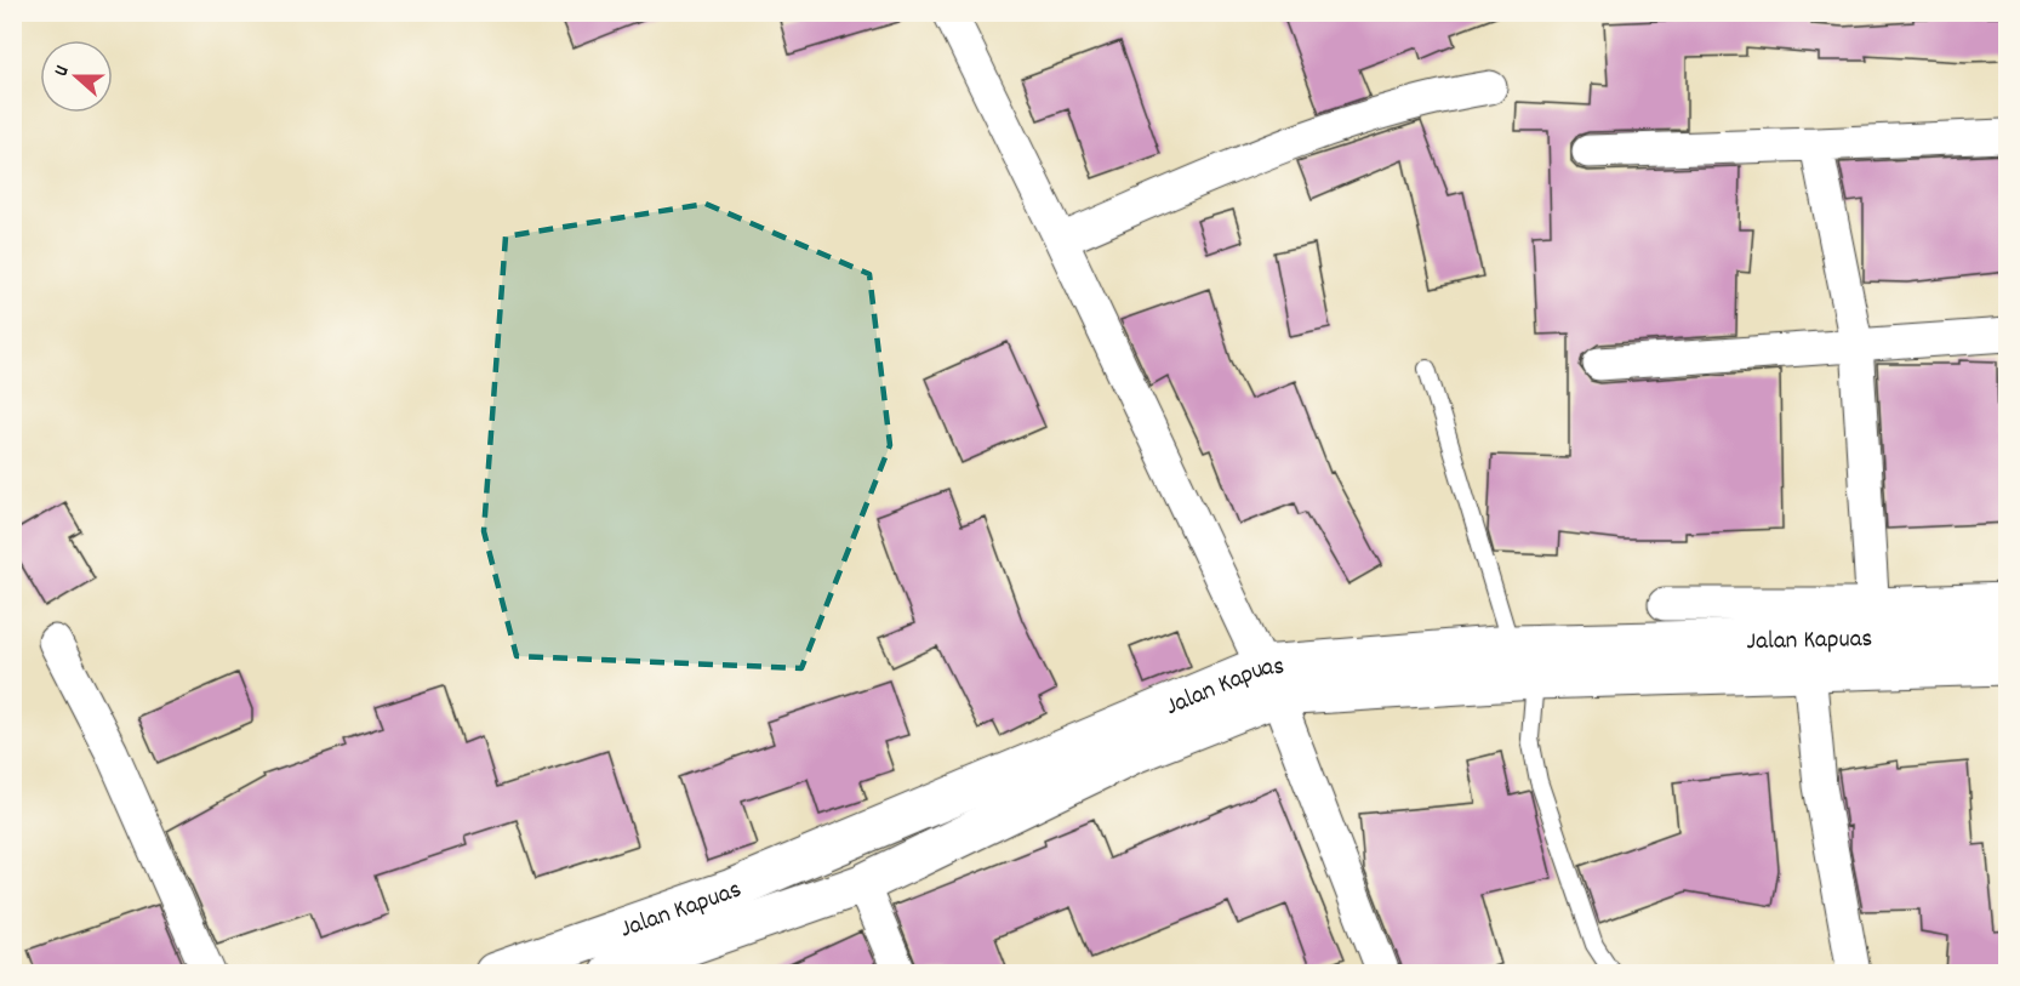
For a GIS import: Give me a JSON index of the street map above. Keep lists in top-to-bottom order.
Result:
{
  "streets": {
    "street": ["Jalan Kapuas"]
  },
  "north": "left"
}
